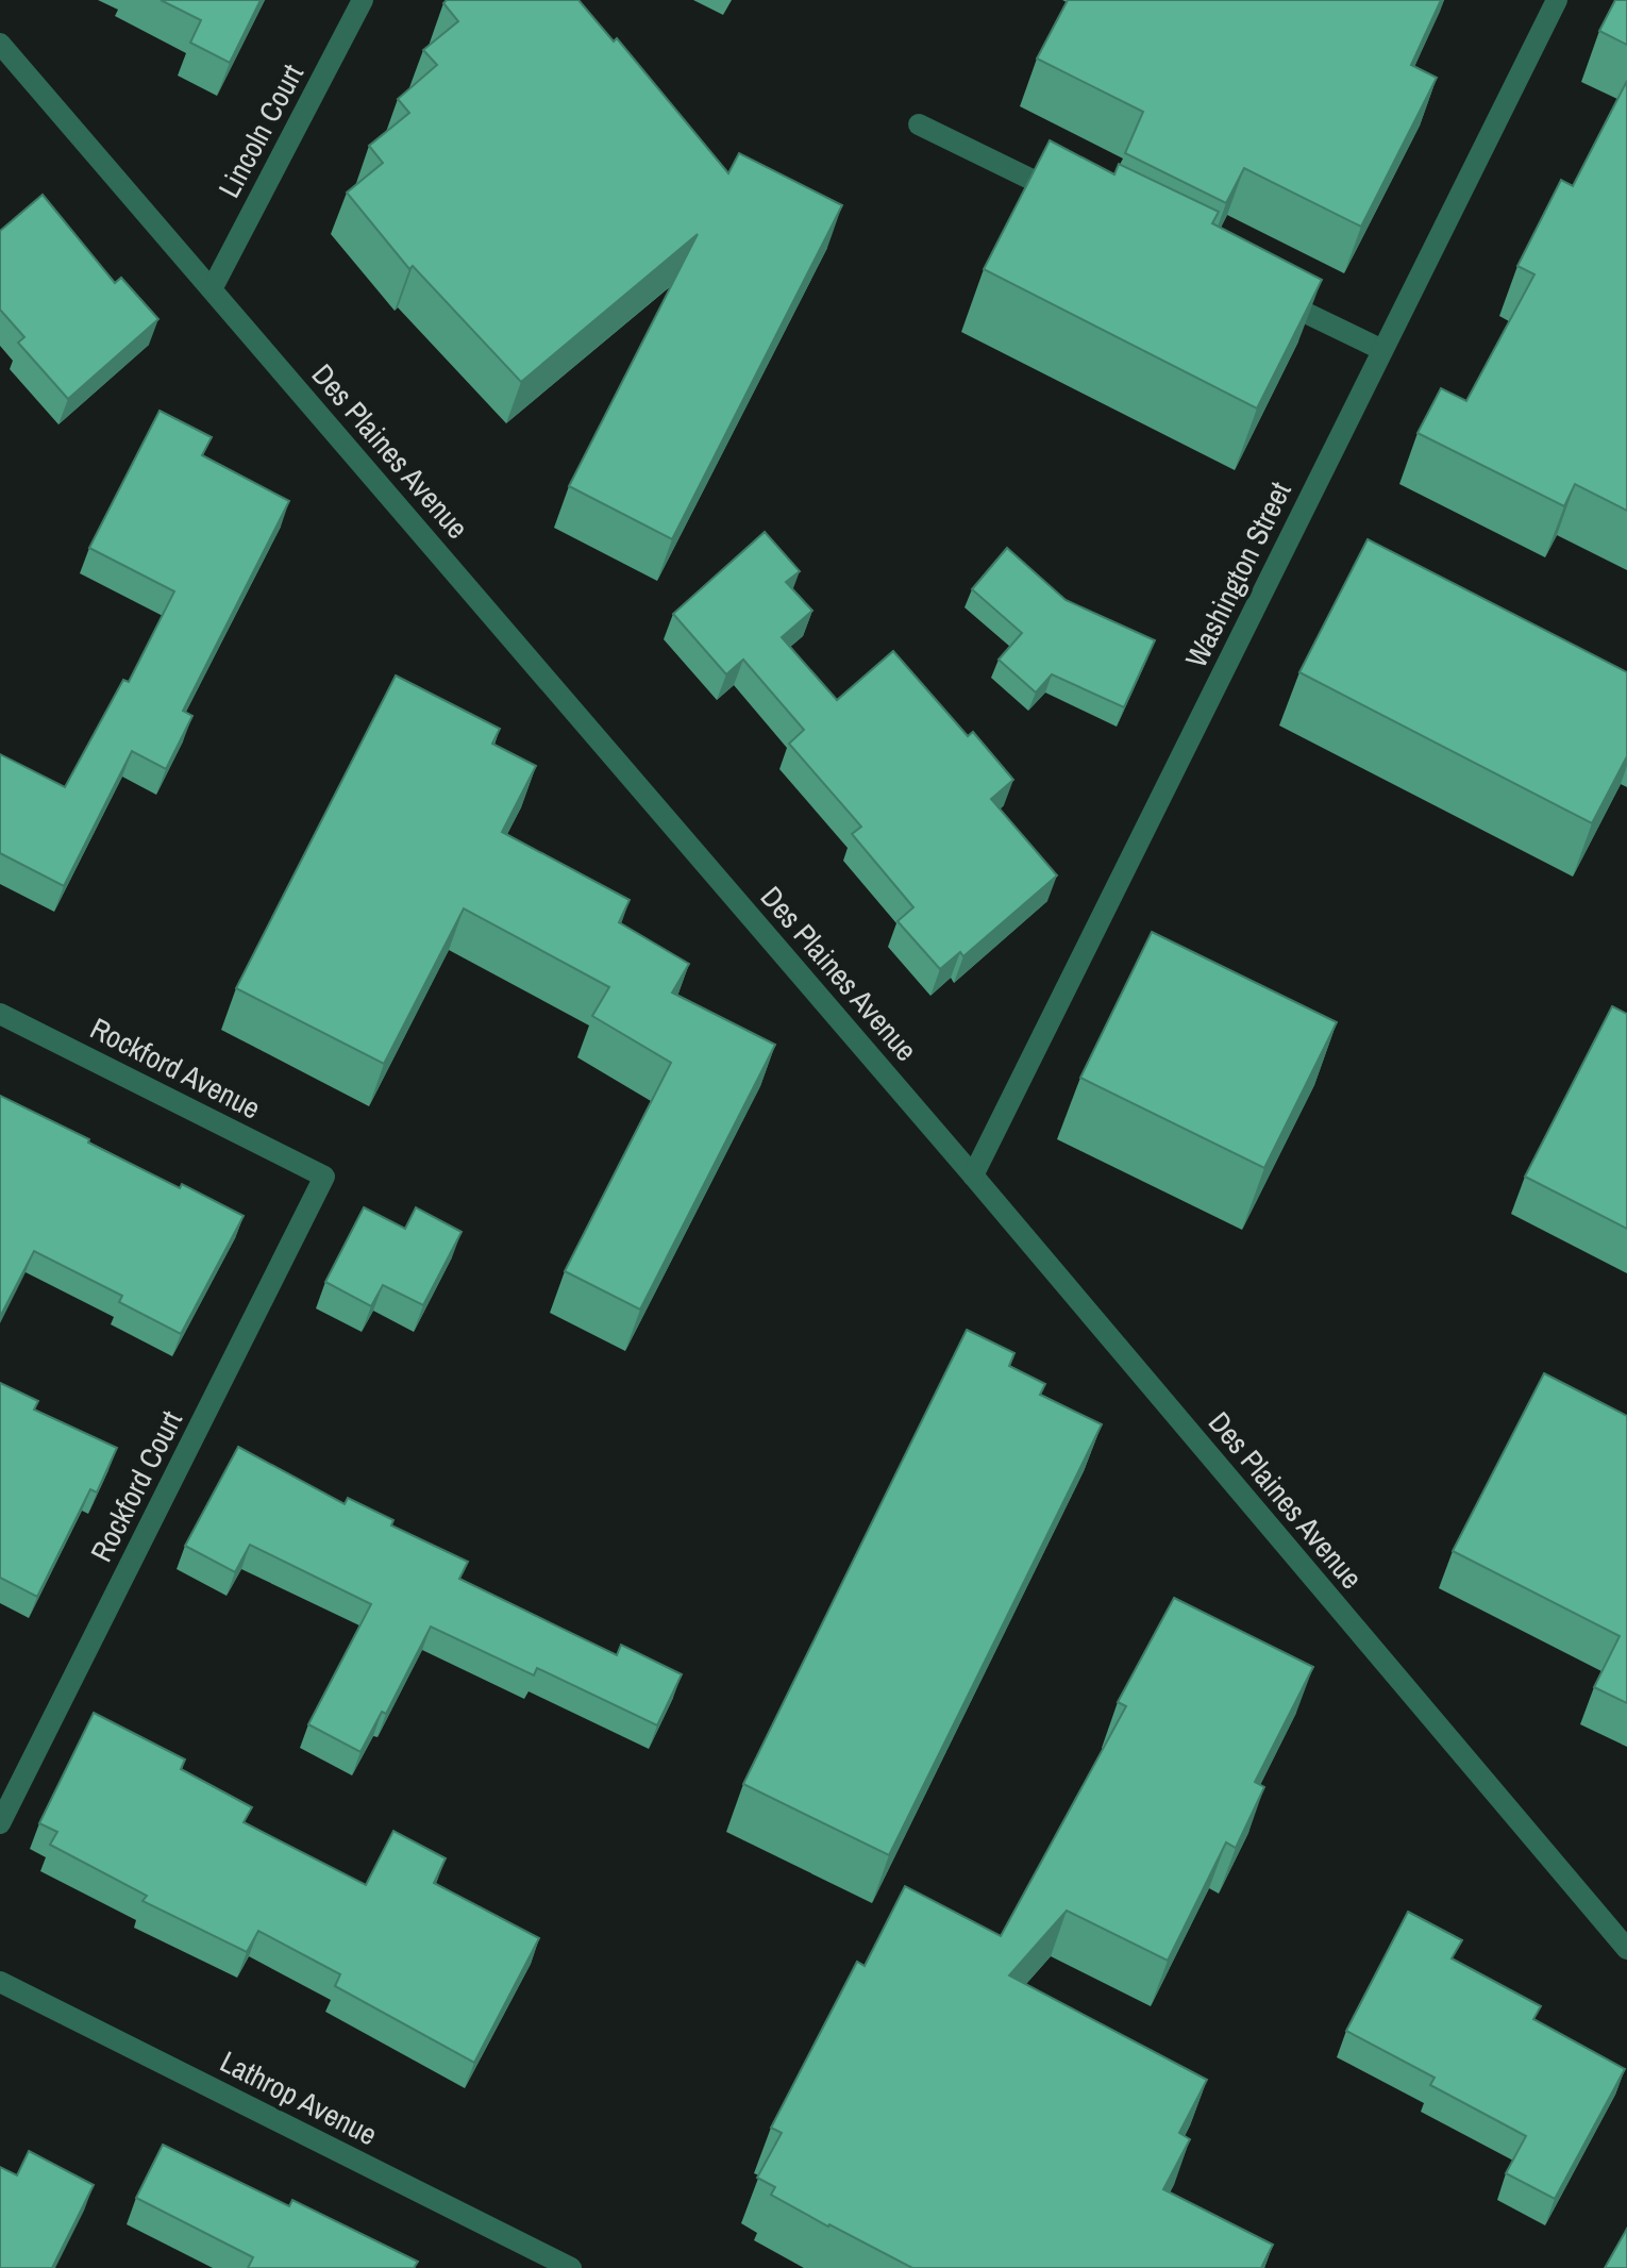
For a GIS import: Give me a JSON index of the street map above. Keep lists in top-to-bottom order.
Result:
{
  "streets": {
    "street": [
      "Lincoln Court",
      "Des Plaines Avenue",
      "Washington Street",
      "Rockford Avenue",
      "Rockford Court",
      "Lathrop Avenue"
    ]
  },
  "crossings": [
    ["Lincoln Court", "Des Plaines Avenue"],
    ["Des Plaines Avenue", "Washington Street"],
    ["Rockford Avenue", "Rockford Court"]
  ]
}
